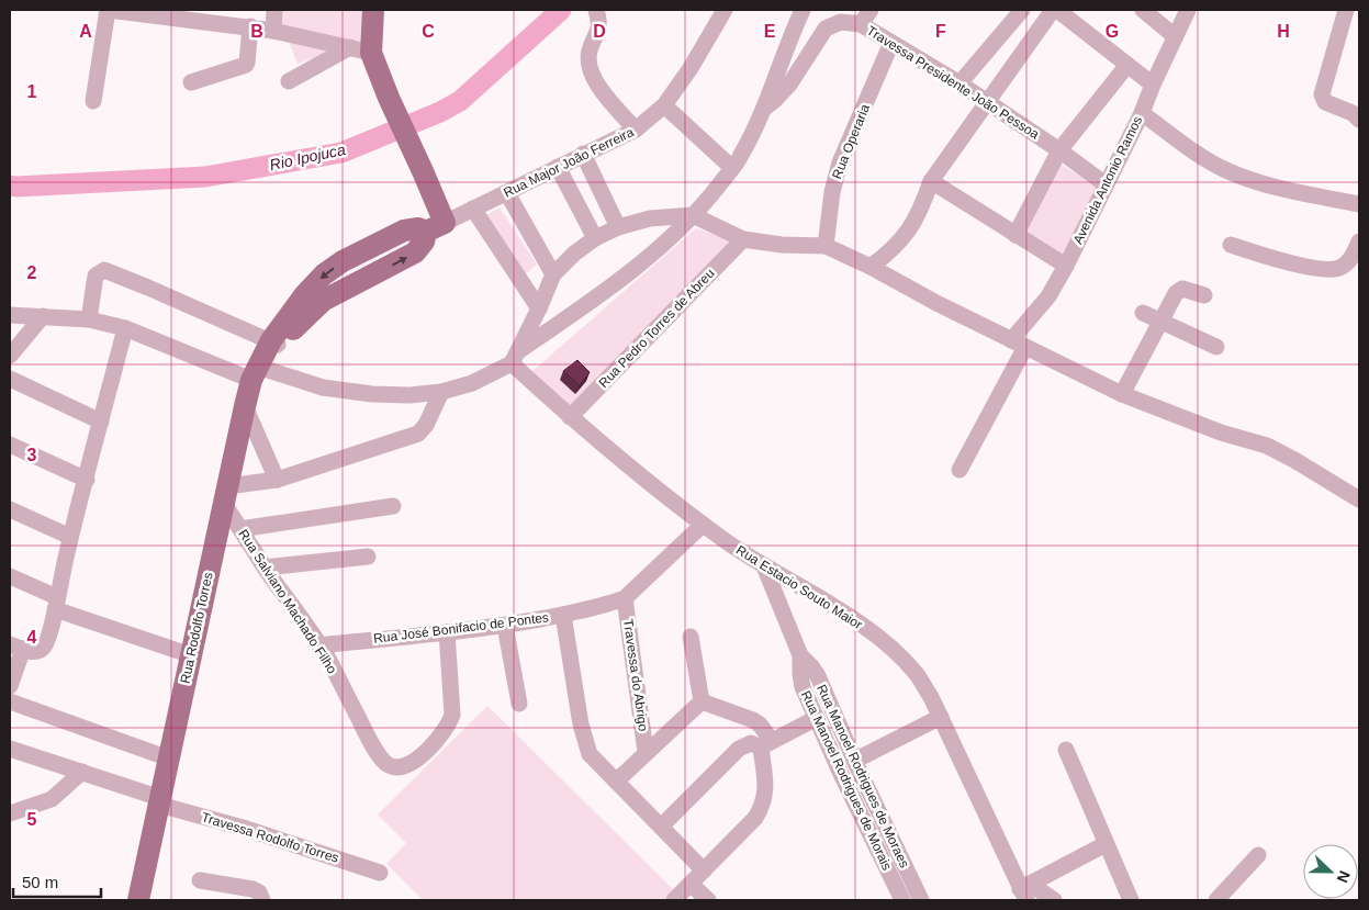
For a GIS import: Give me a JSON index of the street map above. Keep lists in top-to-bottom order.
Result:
{
  "streets": {
    "main road": ["Rua Major João Ferreira", "Rua Rodolfo Torres"],
    "street": [
      "Travessa Presidente João Pessoa",
      "Rua Operaria",
      "Avenida Antonio Ramos",
      "Rua Pedro Torres de Abreu",
      "Rua Estacio Souto Maior",
      "Rua Salviano Machado Filho",
      "Rua José Bonifacio de Pontes",
      "Travessa do Abrigo",
      "Rua Manoel Rodrigues de Moraes",
      "Rua Manoel Rodrigues de Morais",
      "Travessa Rodolfo Torres"
    ]
  },
  "crossings": [
    ["Travessa Presidente João Pessoa", "Rua Operaria"],
    ["Travessa Presidente João Pessoa", "Avenida Antonio Ramos"],
    ["Rua Major João Ferreira", "Rua Rodolfo Torres"],
    ["Rua Pedro Torres de Abreu", "Rua Estacio Souto Maior"],
    ["Rua Estacio Souto Maior", "Rua José Bonifacio de Pontes"],
    ["Rua Estacio Souto Maior", "Rua Manoel Rodrigues de Morais"],
    ["Rua Salviano Machado Filho", "Rua Rodolfo Torres"],
    ["Rua Salviano Machado Filho", "Rua José Bonifacio de Pontes"],
    ["Rua Rodolfo Torres", "Travessa Rodolfo Torres"],
    ["Rua José Bonifacio de Pontes", "Travessa do Abrigo"],
    ["Rua Manoel Rodrigues de Moraes", "Rua Manoel Rodrigues de Morais"]
  ],
  "water": ["Rio Ipojuca"],
  "scale_bar": "50 m",
  "north": "right",
  "grid": {
    "columns": [
      "A",
      "B",
      "C",
      "D",
      "E",
      "F",
      "G",
      "H"
    ],
    "rows": [
      "1",
      "2",
      "3",
      "4",
      "5"
    ]
  }
}
